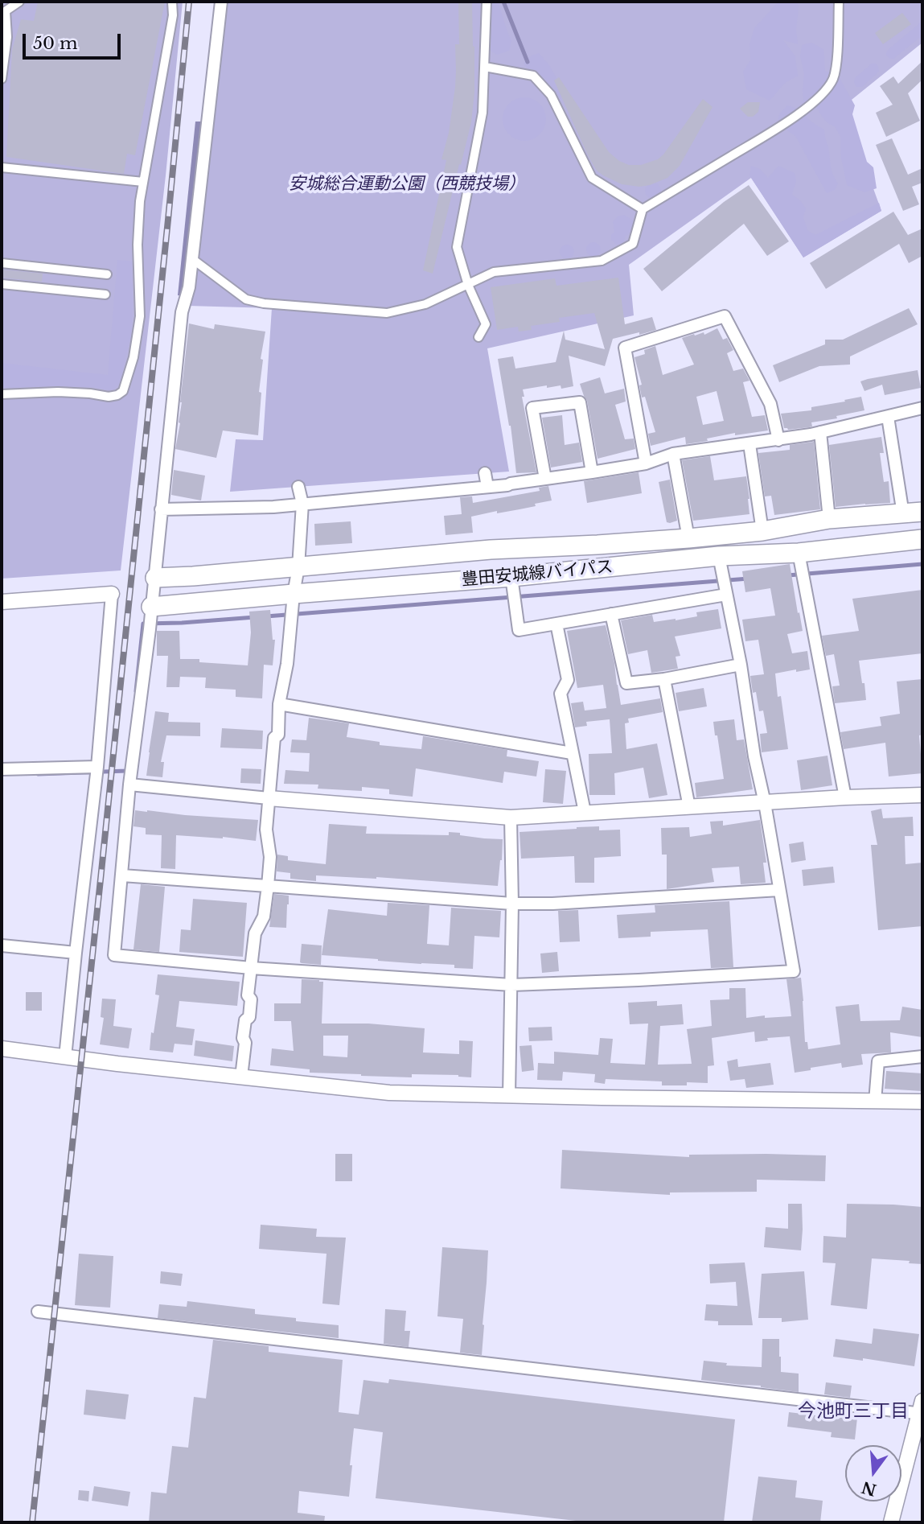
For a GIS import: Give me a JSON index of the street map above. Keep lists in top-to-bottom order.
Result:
{
  "streets": {
    "main road": ["豊田安城線バイパス"]
  },
  "districts": ["今池町三丁目"],
  "parks": ["安城総合運動公園（西競技場）"],
  "scale_bar": "50 m",
  "north": "bottom"
}
